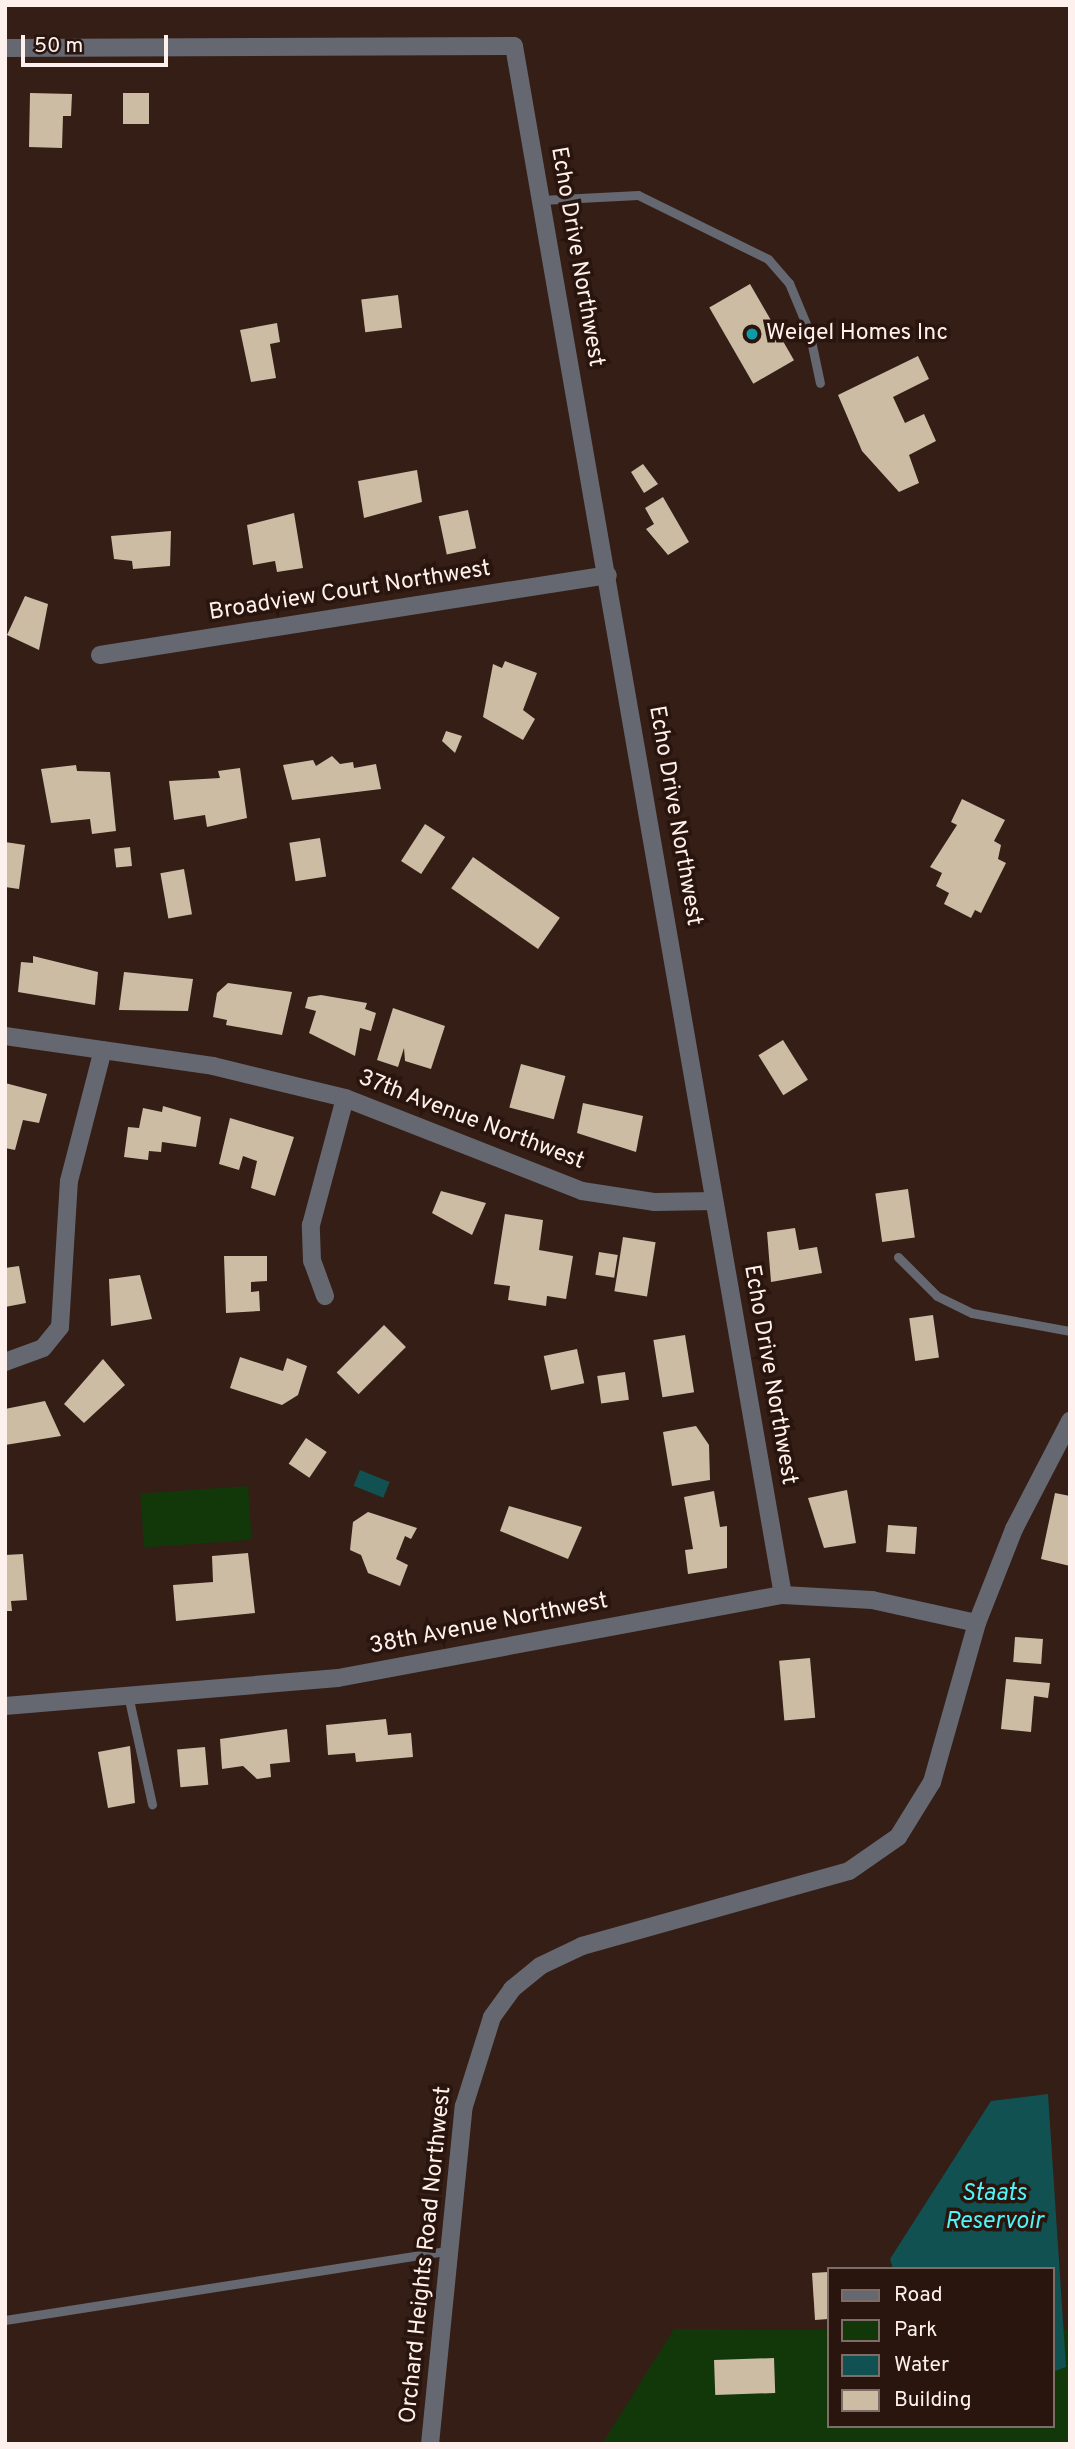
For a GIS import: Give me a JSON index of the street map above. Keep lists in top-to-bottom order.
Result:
{
  "streets": {
    "street": [
      "Echo Drive Northwest",
      "Broadview Court Northwest",
      "37th Avenue Northwest",
      "38th Avenue Northwest",
      "Orchard Heights Road Northwest"
    ]
  },
  "crossings": [
    ["Echo Drive Northwest", "Broadview Court Northwest"],
    ["Echo Drive Northwest", "37th Avenue Northwest"],
    ["Echo Drive Northwest", "38th Avenue Northwest"],
    ["38th Avenue Northwest", "Orchard Heights Road Northwest"]
  ],
  "water": ["Staats Reservoir"],
  "places": ["Weigel Homes Inc"],
  "legend": [
    "Road",
    "Park",
    "Water",
    "Building"
  ],
  "scale_bar": "50 m"
}
